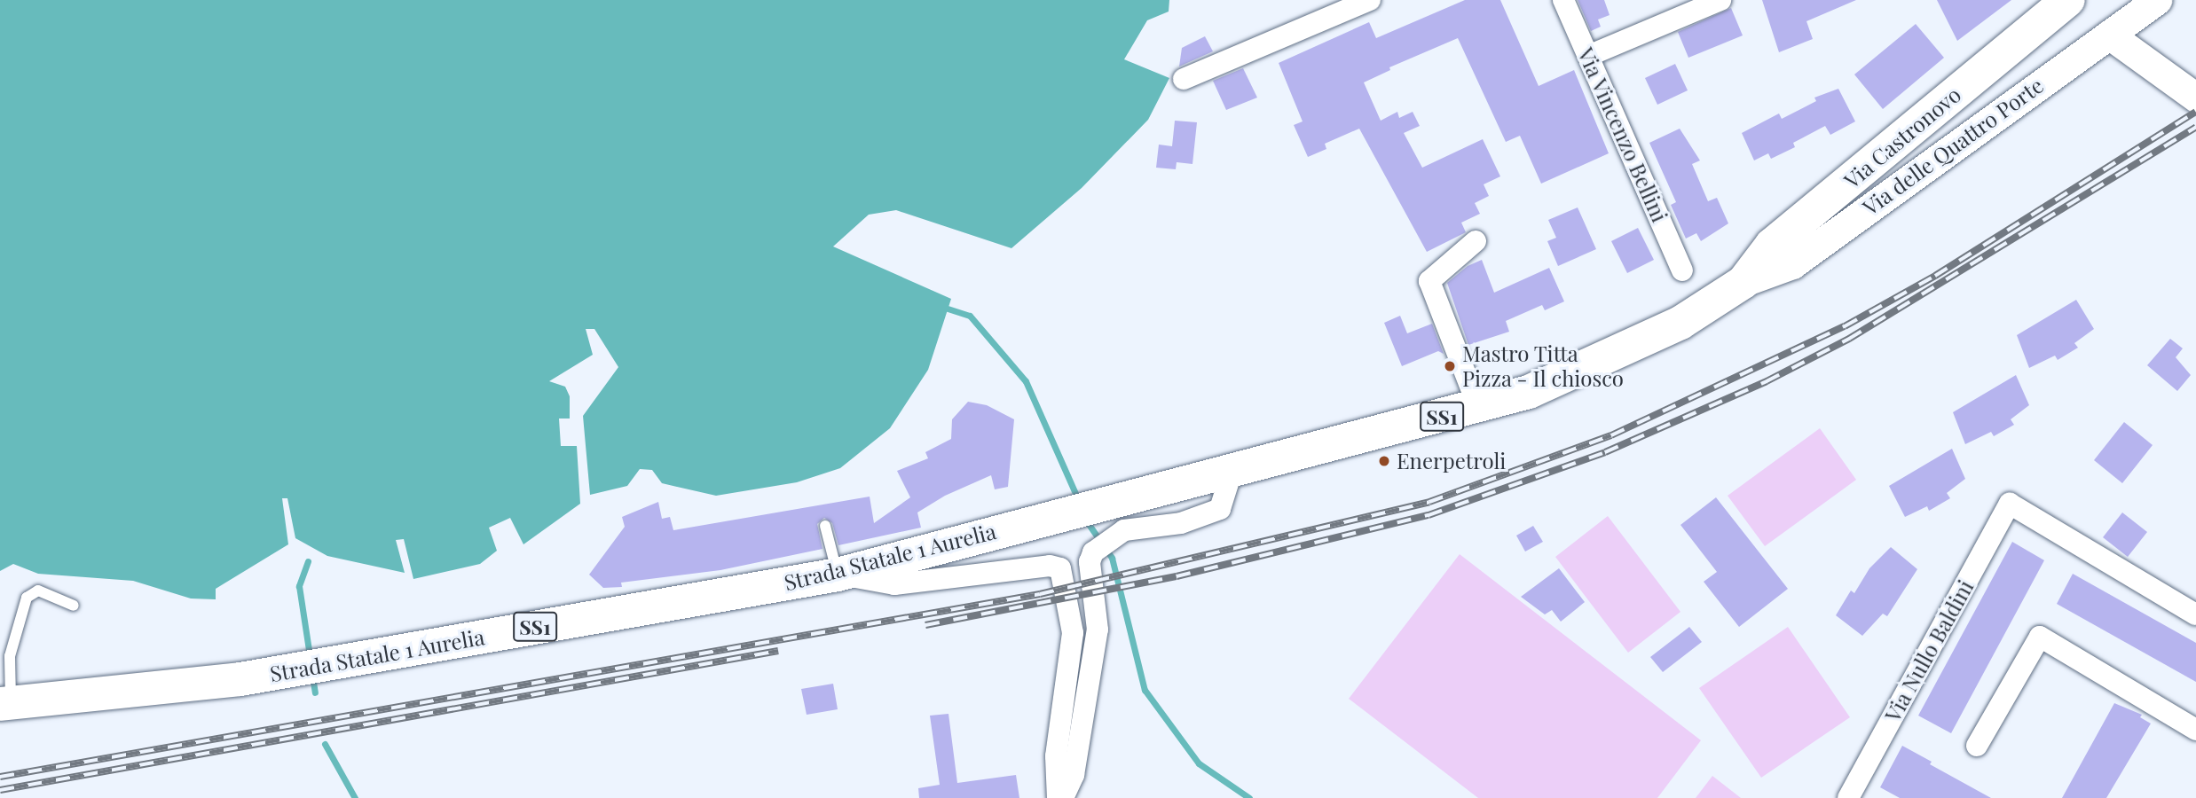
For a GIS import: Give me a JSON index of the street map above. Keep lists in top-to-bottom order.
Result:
{
  "streets": {
    "main road": [
      "Via Castronovo",
      "Via delle Quattro Porte",
      "SS1",
      "Strada Statale 1 Aurelia"
    ],
    "street": ["Via Vincenzo Bellini", "Via Nullo Baldini"]
  },
  "crossings": [
    ["Via Castronovo", "Via delle Quattro Porte"],
    ["Via Castronovo", "Strada Statale 1 Aurelia"],
    ["Via delle Quattro Porte", "Strada Statale 1 Aurelia"]
  ],
  "places": ["Mastro Titta Pizza - Il chiosco", "Enerpetroli"]
}
